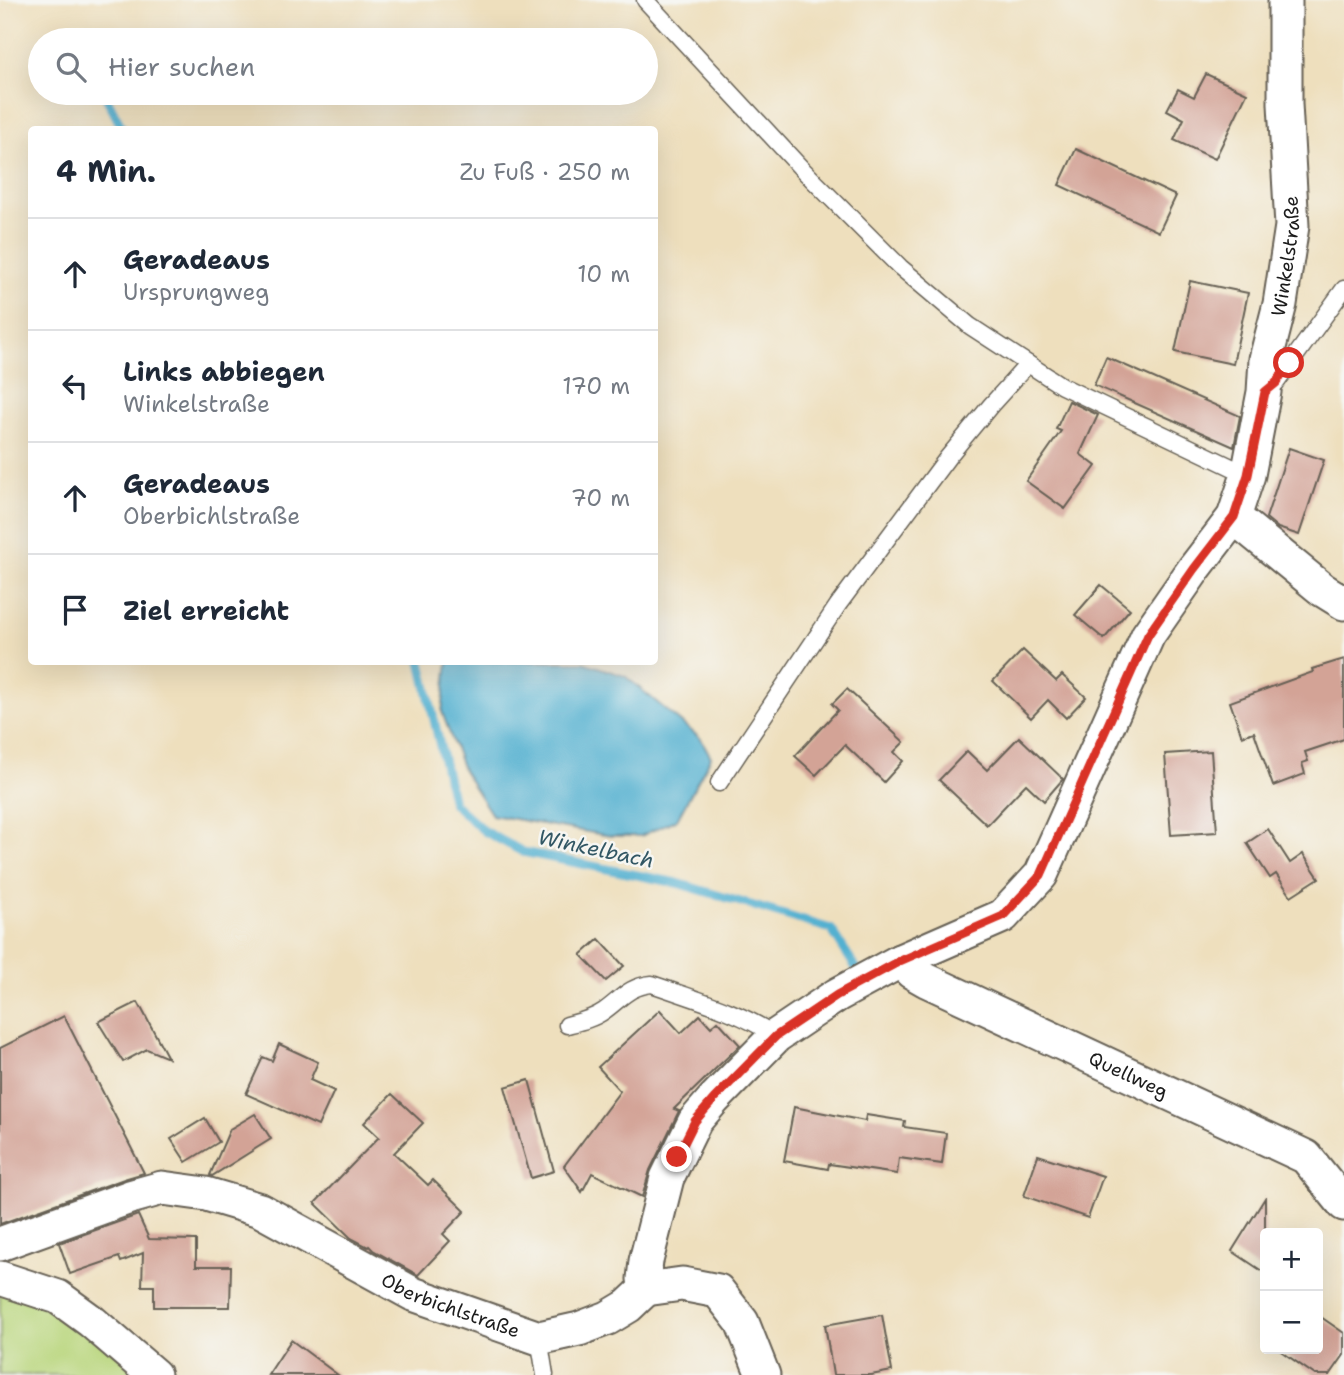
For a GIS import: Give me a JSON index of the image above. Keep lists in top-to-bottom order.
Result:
{
  "streets": {
    "street": ["Winkelstraße", "Quellweg", "Oberbichlstraße"]
  },
  "crossings": [
    ["Winkelstraße", "Quellweg"]
  ],
  "water": ["Winkelbach"],
  "page": {
    "search": "Hier suchen",
    "heading": ["4 Min.", "Zu Fuß · 250 m"],
    "list": [
      ["Geradeaus", "Ursprungweg", "10 m"],
      ["Links abbiegen", "Winkelstraße", "170 m"],
      ["Geradeaus", "Oberbichlstraße", "70 m"],
      "Ziel erreicht"
    ],
    "map_buttons": ["+", "−"]
  }
}
